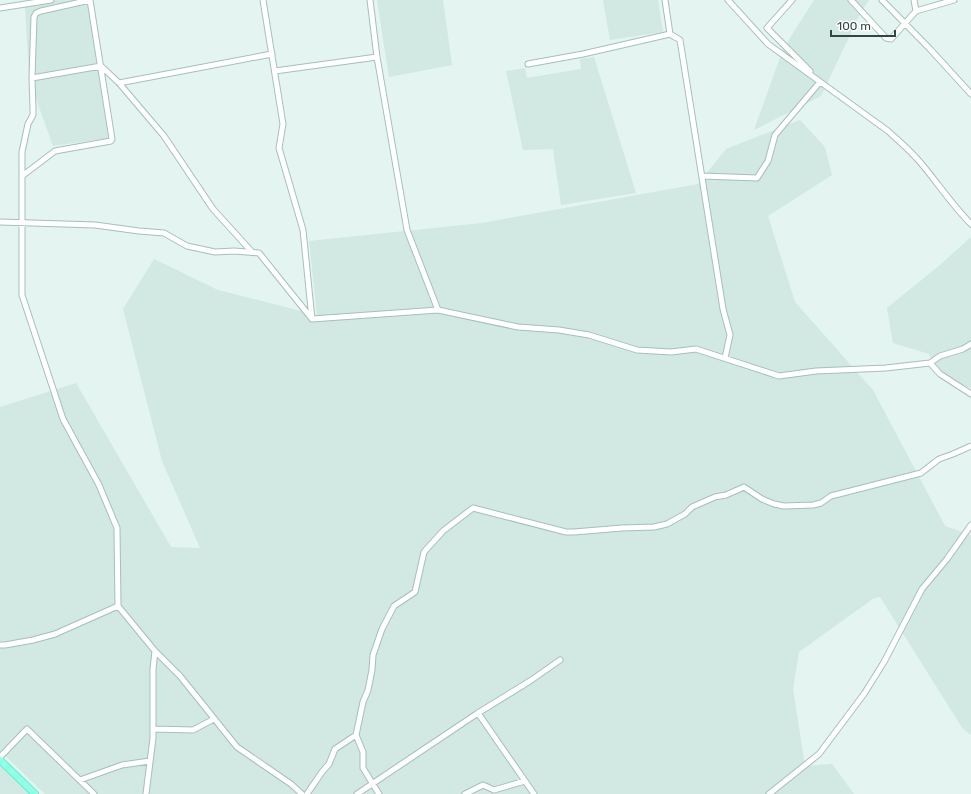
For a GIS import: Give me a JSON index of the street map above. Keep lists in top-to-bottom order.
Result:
{
  "scale_bar": "100 m"
}
